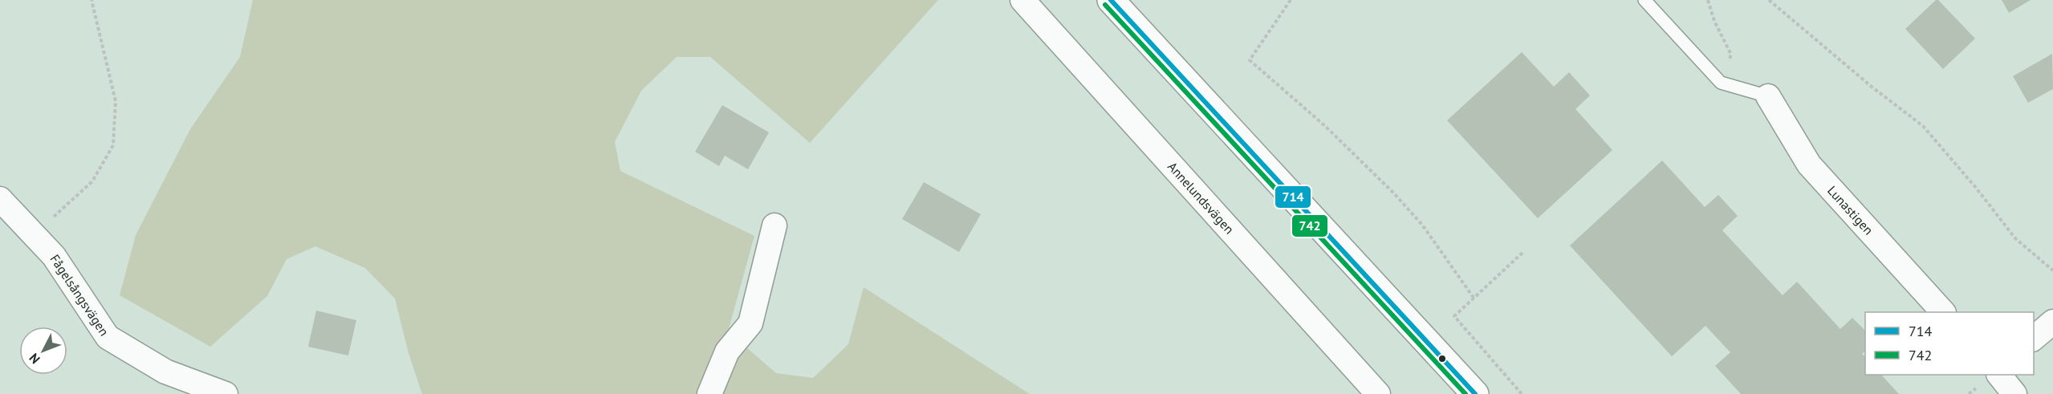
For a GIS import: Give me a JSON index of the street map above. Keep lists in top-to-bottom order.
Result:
{
  "streets": {
    "street": ["Annelundsvägen", "Lunastigen", "Fågelsångsvägen"]
  },
  "lines": ["transit line 714", "transit line 742"],
  "legend": ["714", "742"],
  "north": "bottom left"
}
